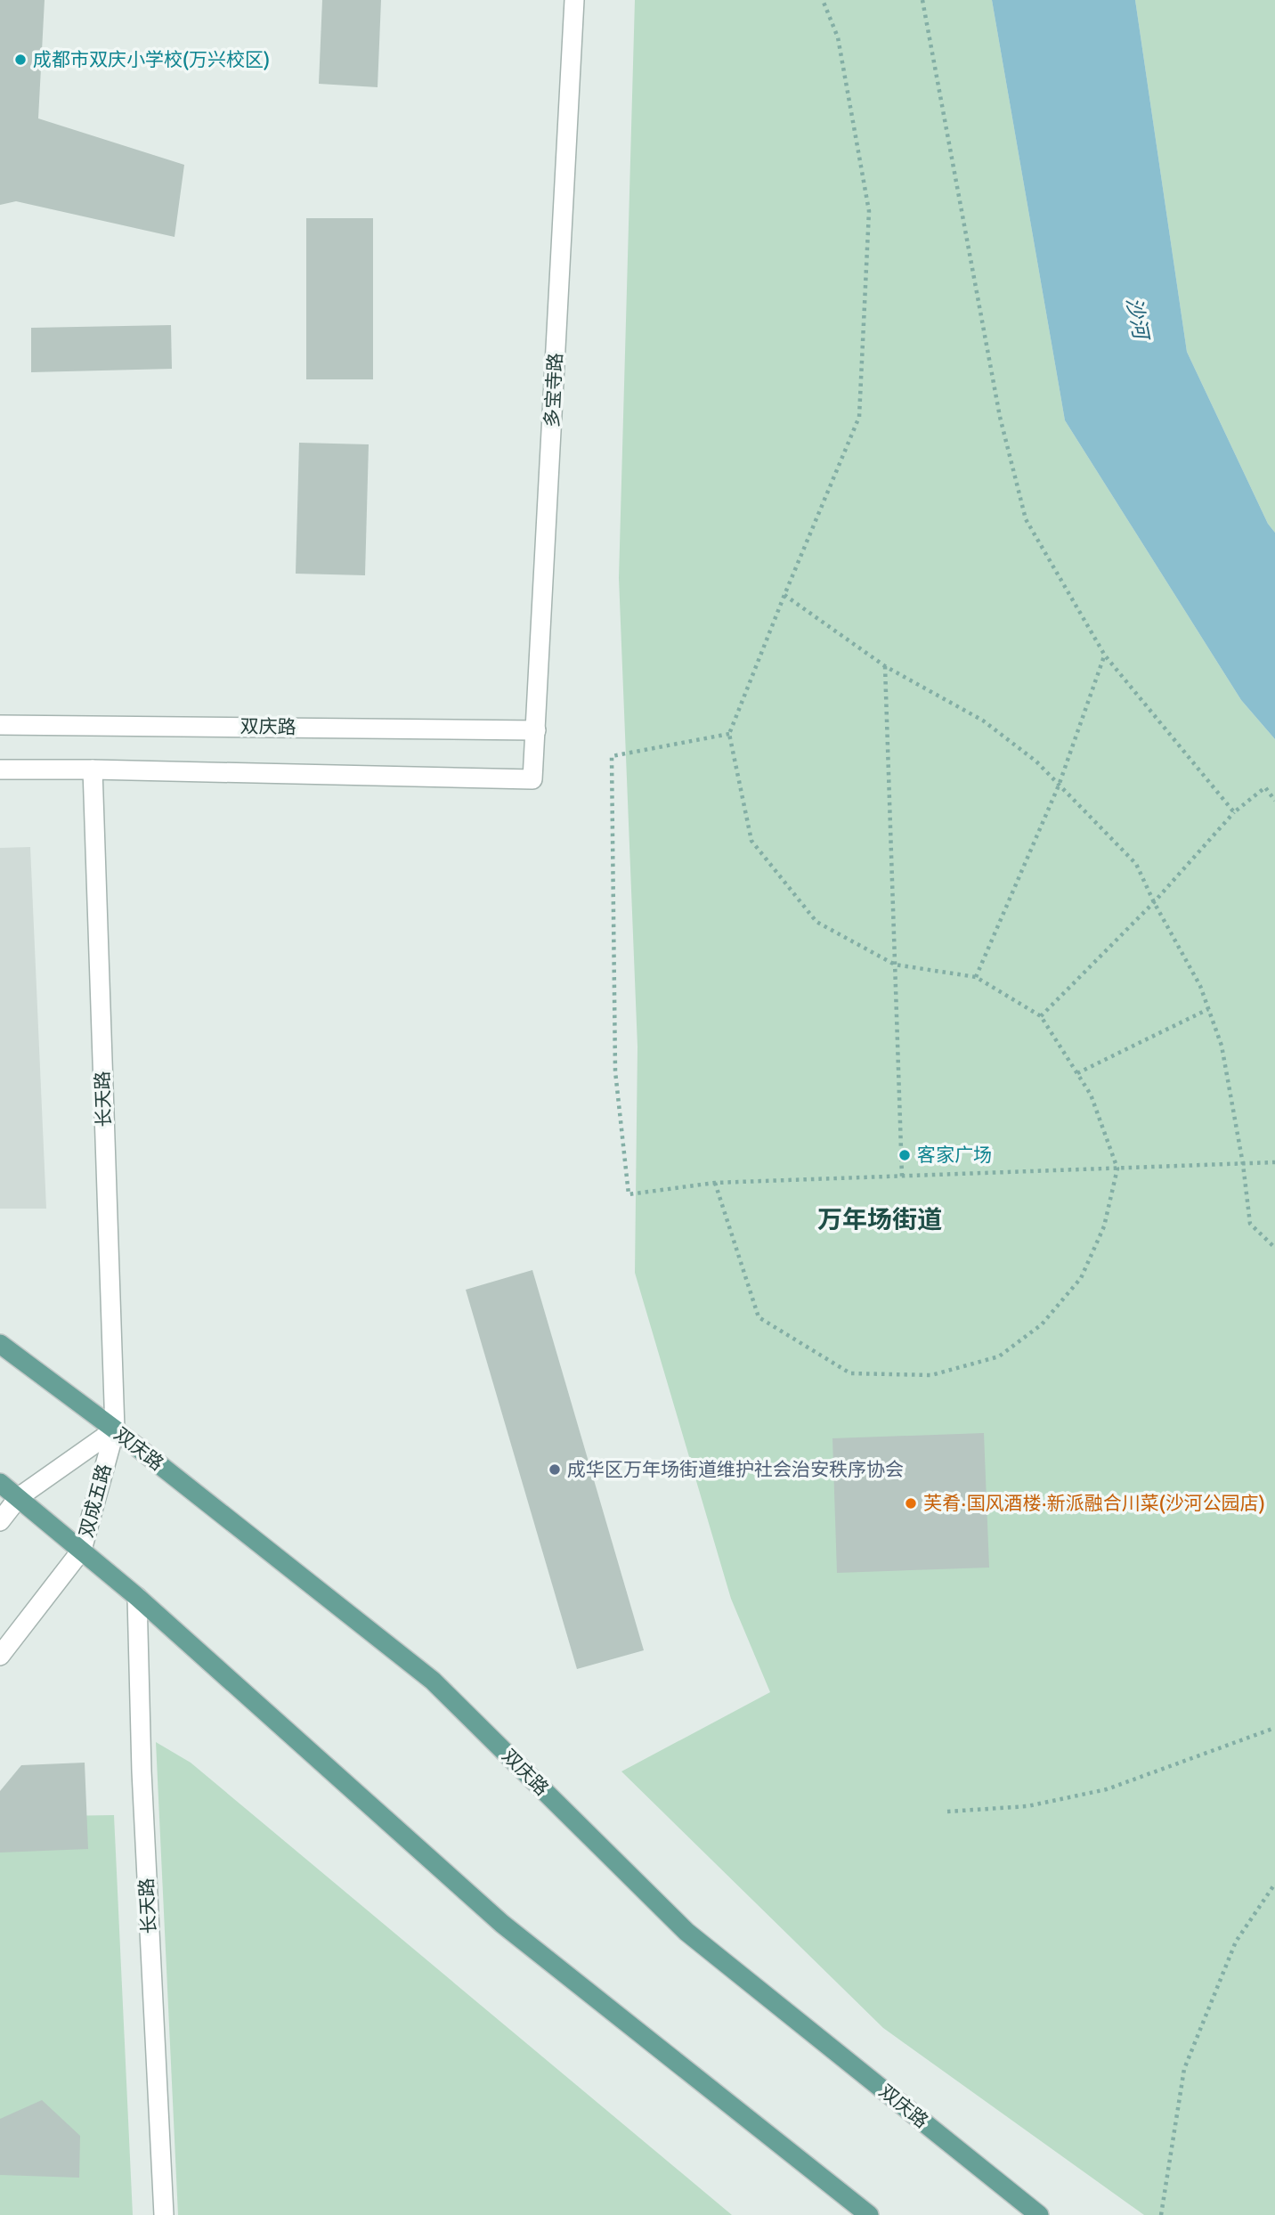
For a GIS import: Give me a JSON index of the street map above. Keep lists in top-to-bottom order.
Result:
{
  "streets": {
    "main road": ["双庆路"],
    "street": ["多宝寺路", "长天路", "双成五路"]
  },
  "crossings": [
    ["多宝寺路", "双庆路"],
    ["多宝寺路", "长天路"],
    ["双庆路", "长天路"],
    ["双庆路", "双成五路"],
    ["长天路", "双成五路"]
  ],
  "districts": ["万年场街道"],
  "water": ["沙河"],
  "places": [
    "成都市双庆小学校(万兴校区)",
    "客家广场",
    "成华区万年场街道维护社会治安秩序协会",
    "芙肴·国风酒楼·新派融合川菜(沙河公园店)"
  ]
}
